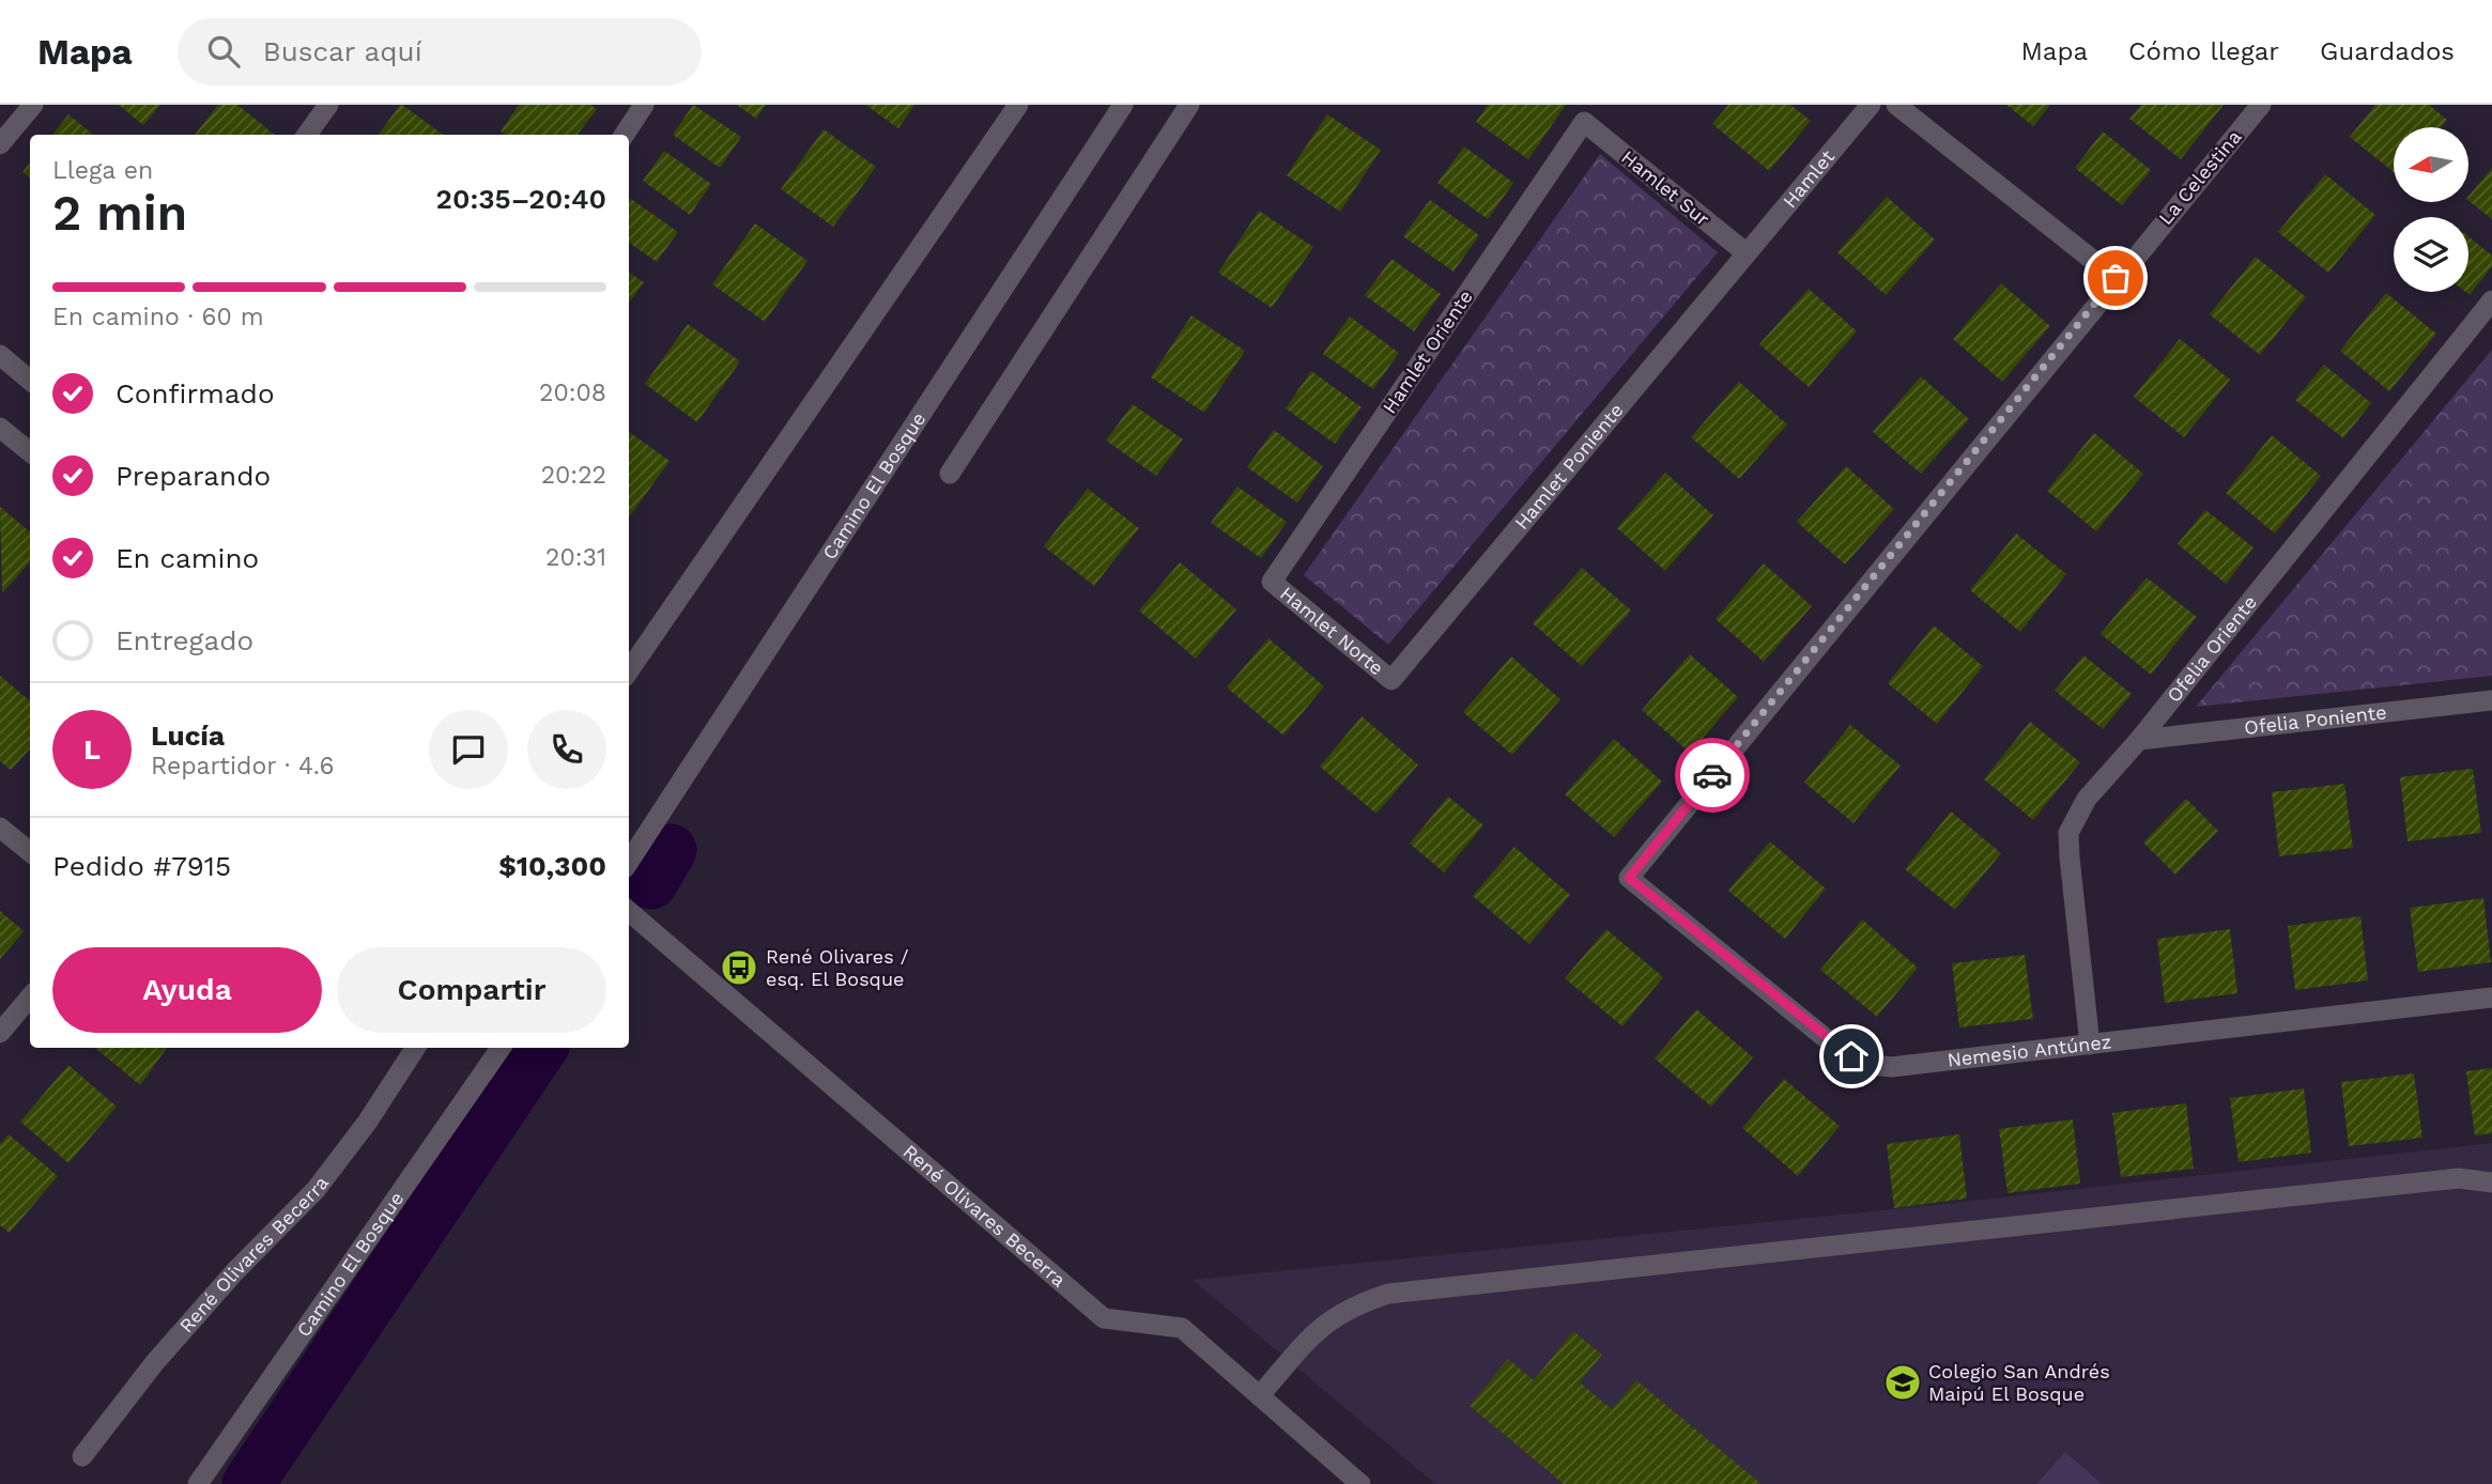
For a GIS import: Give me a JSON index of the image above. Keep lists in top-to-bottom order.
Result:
{
  "streets": {
    "street": [
      "La Celestina",
      "Hamlet",
      "Hamlet Sur",
      "Hamlet Oriente",
      "Hamlet Poniente",
      "Camino El Bosque",
      "Hamlet Norte",
      "Ofelia Oriente",
      "Ofelia Poniente",
      "Nemesio Antúnez",
      "René Olivares Becerra"
    ]
  },
  "crossings": [
    ["La Celestina", "Nemesio Antúnez"],
    ["Hamlet", "Hamlet Sur"],
    ["Hamlet", "Hamlet Poniente"],
    ["Hamlet Sur", "Hamlet Oriente"],
    ["Hamlet Sur", "Hamlet Poniente"],
    ["Hamlet Oriente", "Hamlet Norte"],
    ["Hamlet Poniente", "Hamlet Norte"],
    ["Ofelia Oriente", "Ofelia Poniente"],
    ["Ofelia Oriente", "Nemesio Antúnez"]
  ],
  "places": {
    "bus stop": ["René Olivares / esq. El Bosque"],
    "school or university": ["Colegio San Andrés Maipú El Bosque"]
  },
  "north": "left",
  "page": {
    "header": "Mapa",
    "search": "Buscar aquí",
    "nav": ["Mapa", "Cómo llegar", "Guardados"],
    "heading": ["2 min", "Llega en", "20:35–20:40"],
    "panel": [
      "Lucía",
      "Repartidor · 4.6",
      "Pedido #7915",
      "$10,300"
    ],
    "bar": "En camino · 60 m",
    "list": [
      ["Confirmado", "20:08"],
      ["Preparando", "20:22"],
      ["En camino", "20:31"],
      "Entregado"
    ],
    "round": "L",
    "buttons": ["Ayuda", "Compartir"]
  }
}
